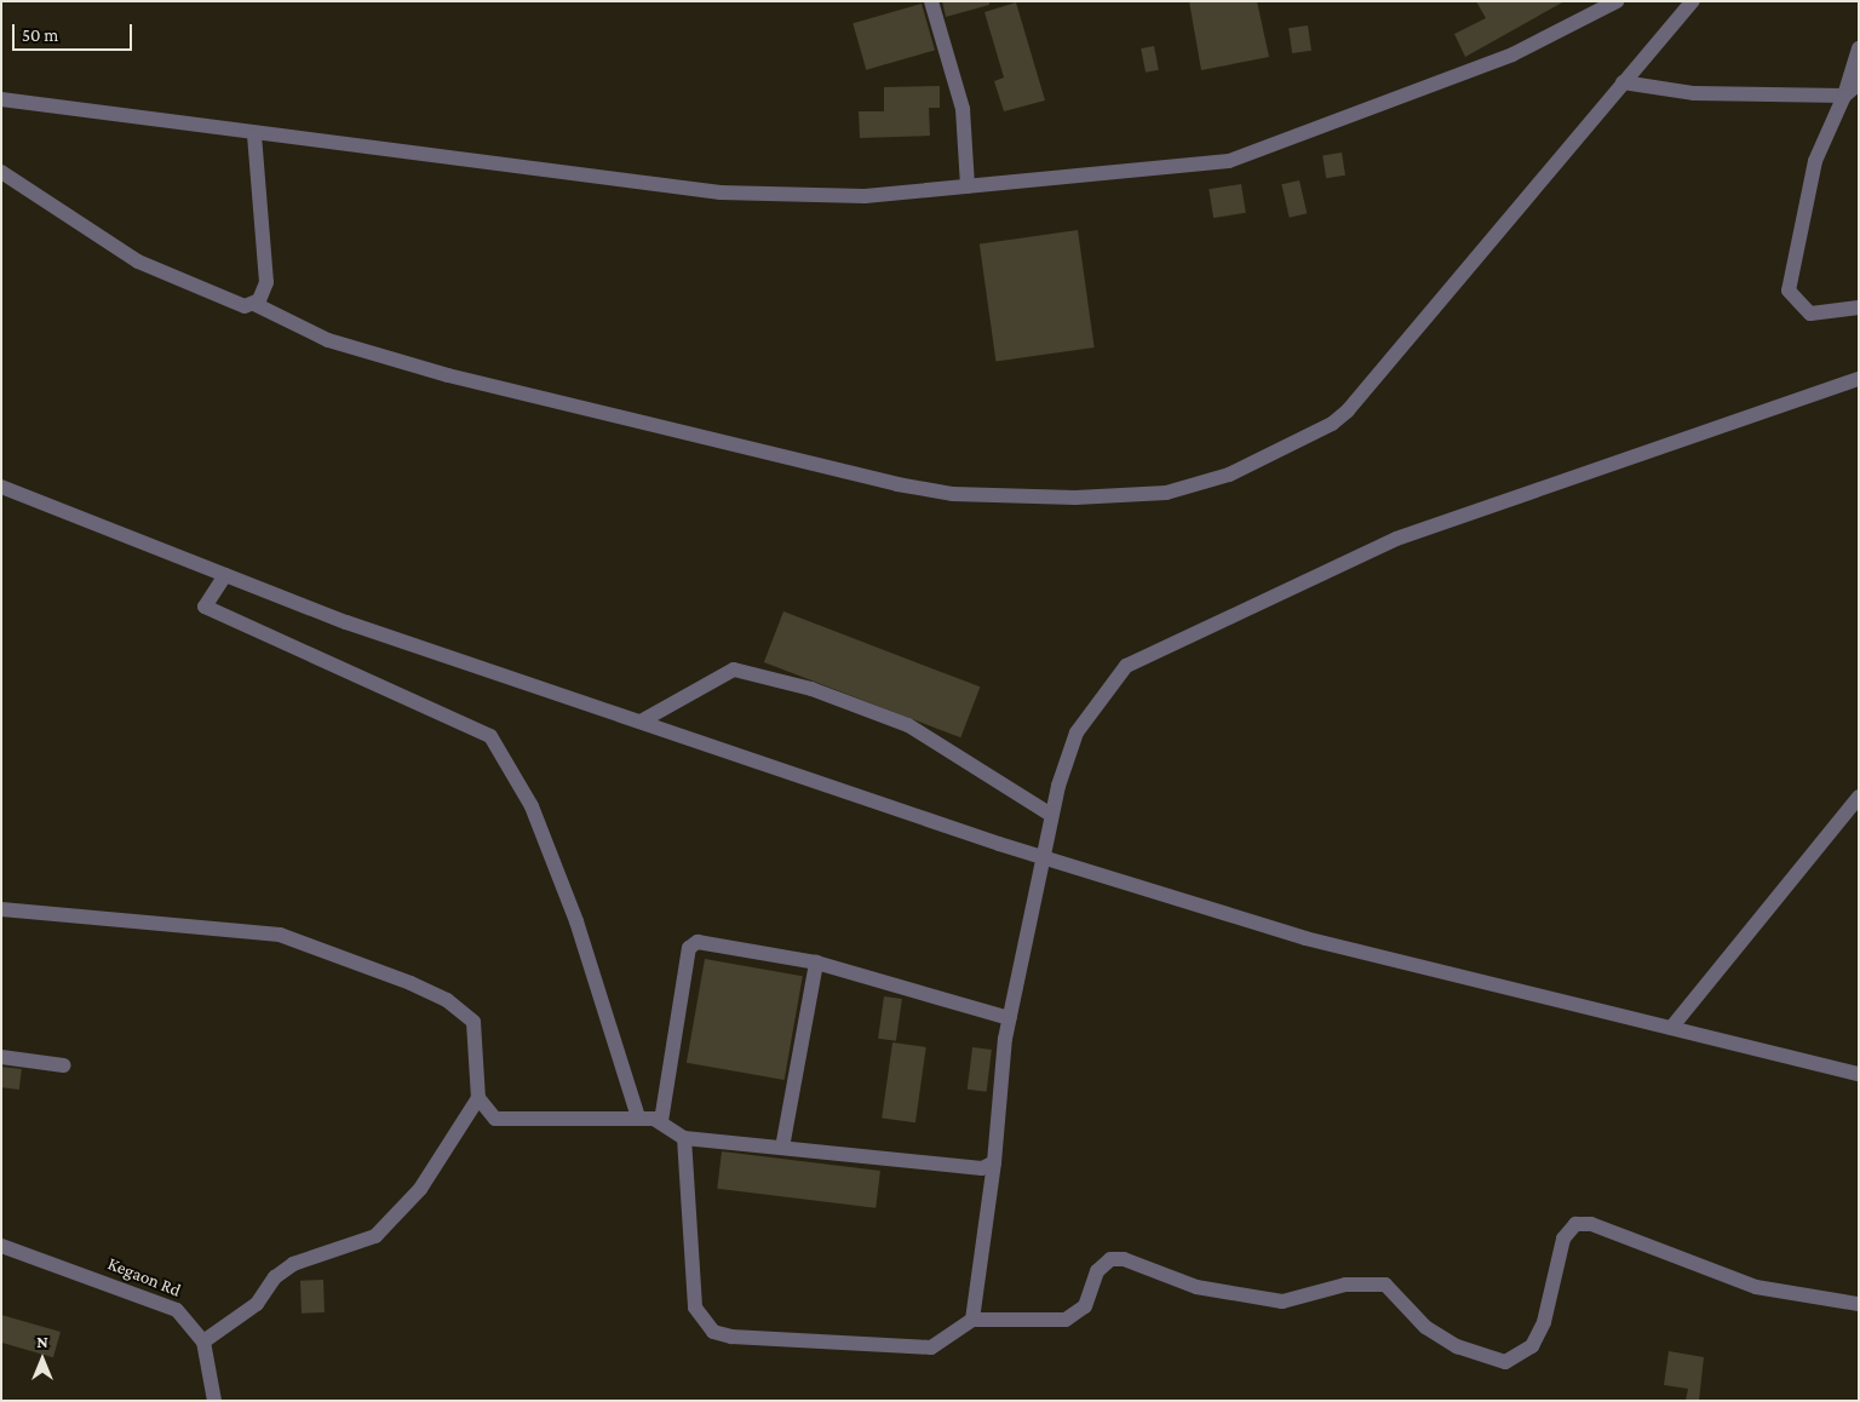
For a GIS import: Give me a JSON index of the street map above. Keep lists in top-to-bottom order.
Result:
{
  "streets": {
    "street": ["Kegaon Rd"]
  },
  "scale_bar": "50 m",
  "north": "top"
}
